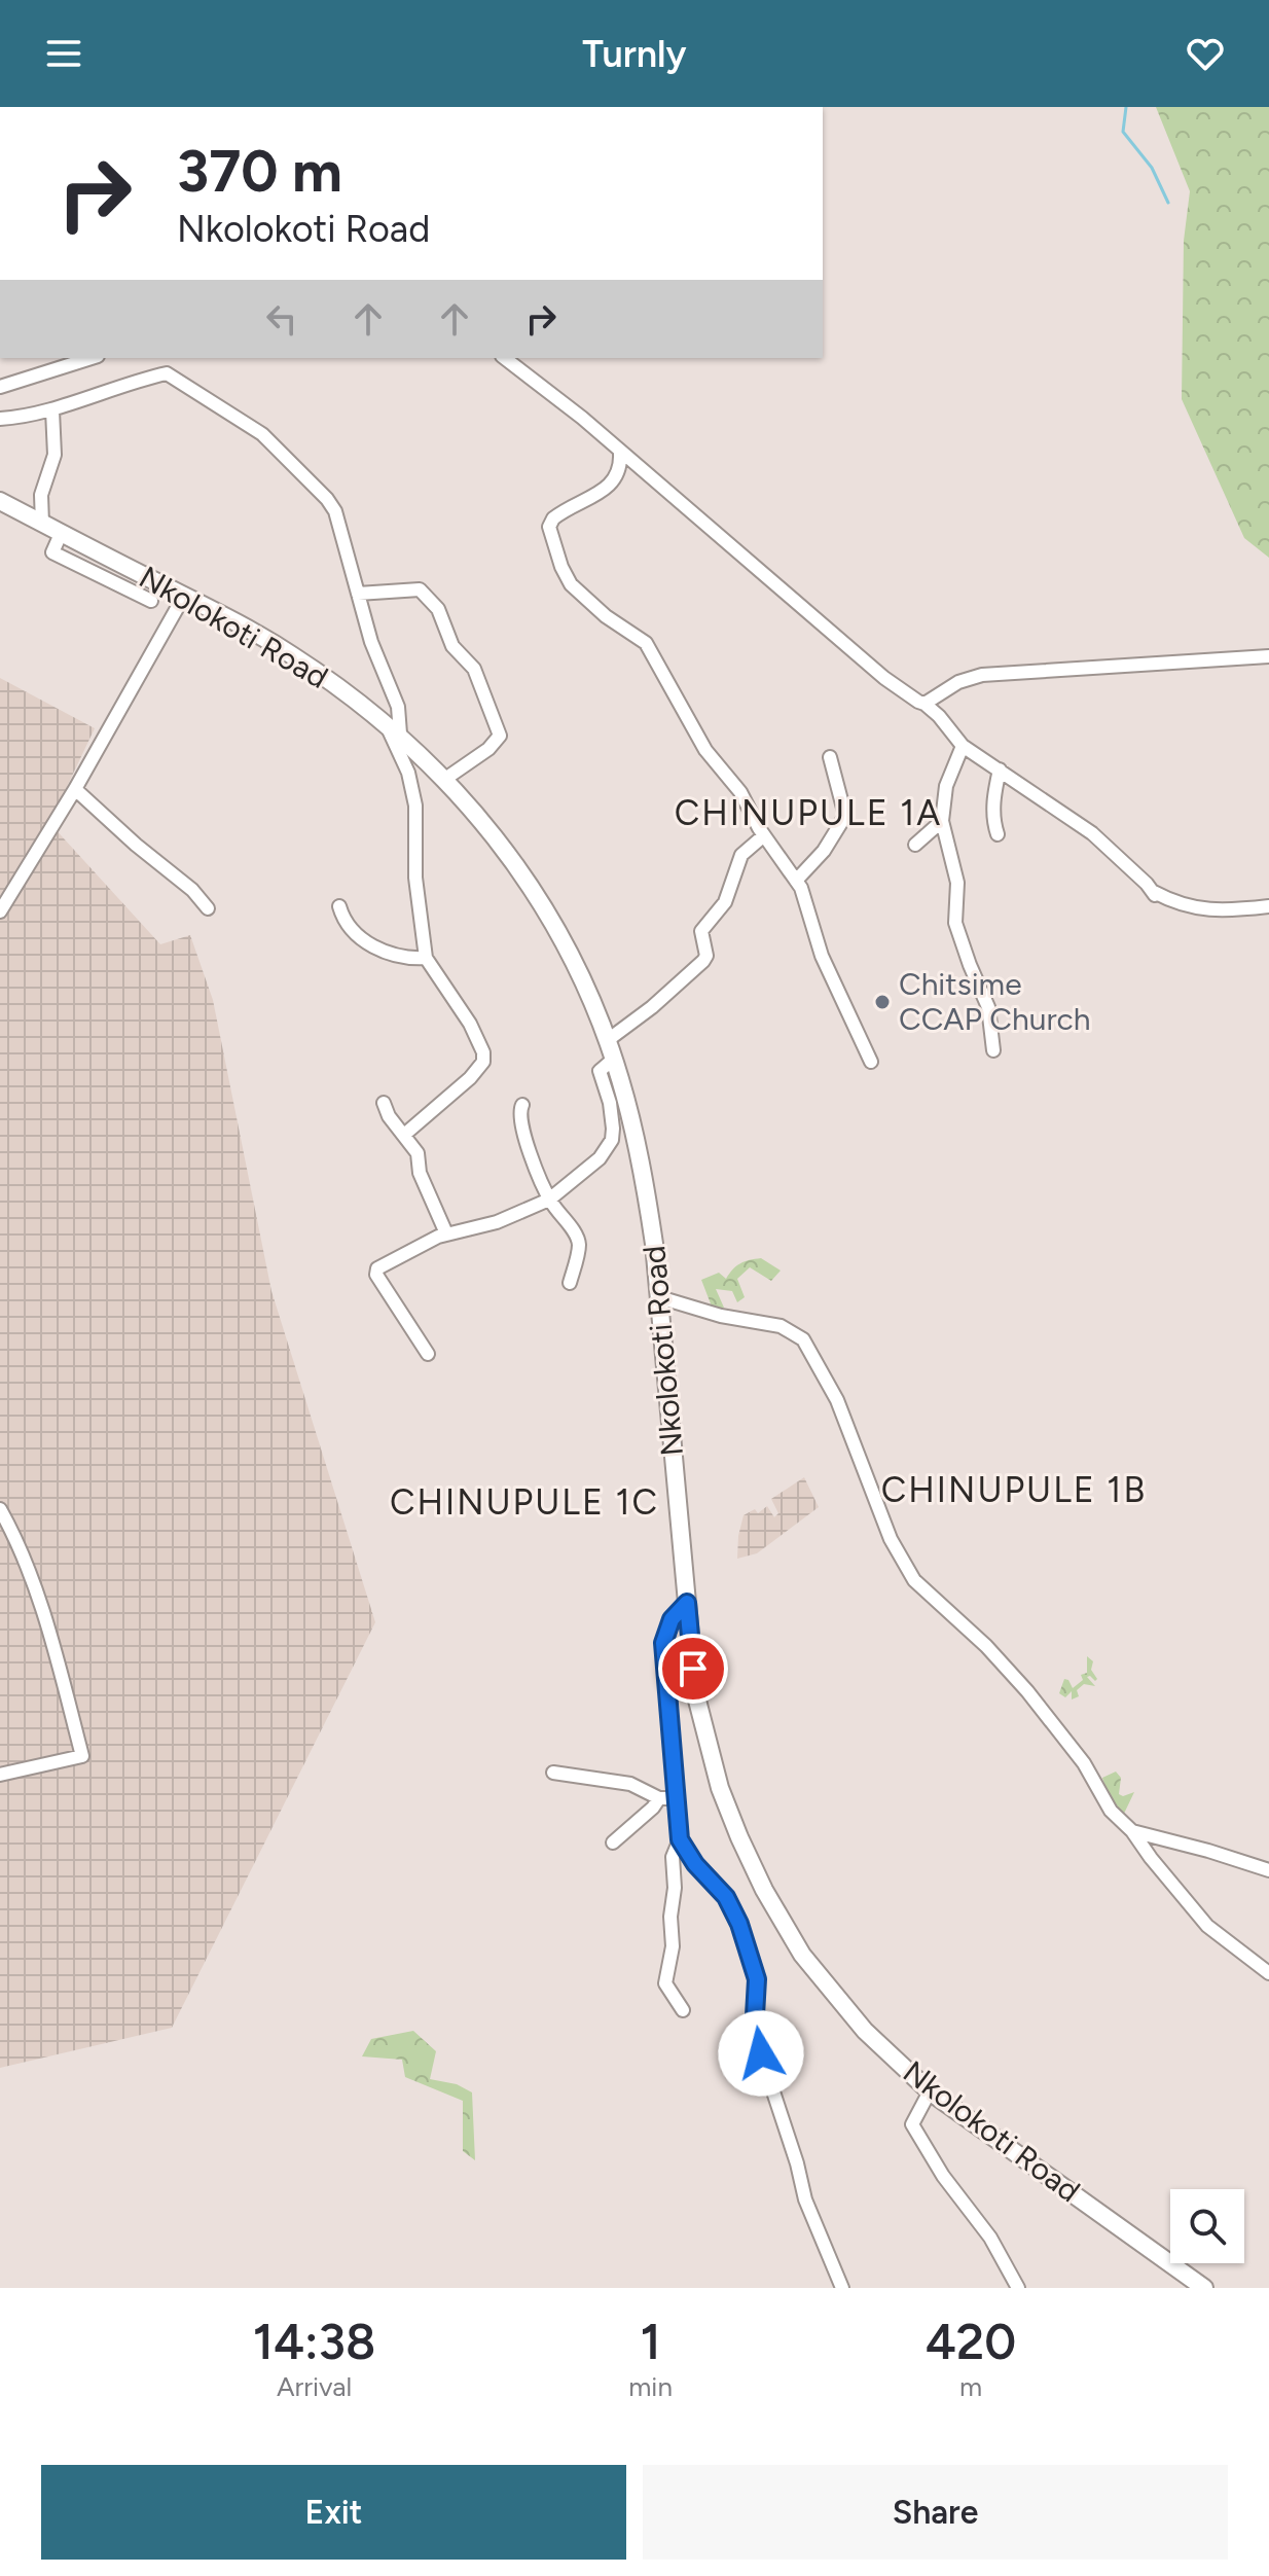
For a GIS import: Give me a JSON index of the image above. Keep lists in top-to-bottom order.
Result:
{
  "streets": {
    "main road": ["Nkolokoti Road"]
  },
  "districts": ["CHINUPULE 1A", "CHINUPULE 1B", "CHINUPULE 1C"],
  "places": ["Chitsime CCAP Church"],
  "page": {
    "header": "Turnly",
    "turn": ["370 m", "Nkolokoti Road"],
    "eta": [
      "14:38",
      "Arrival",
      "1",
      "min",
      "420",
      "m"
    ],
    "buttons": ["Exit", "Share"]
  }
}
